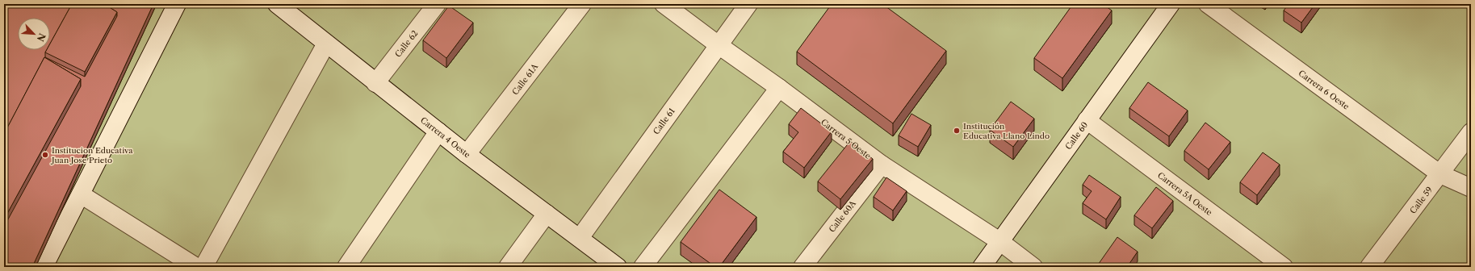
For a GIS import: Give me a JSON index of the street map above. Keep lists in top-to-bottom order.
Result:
{
  "streets": {
    "street": [
      "Calle 62",
      "Calle 61A",
      "Carrera 6 Oeste",
      "Calle 61",
      "Calle 60",
      "Carrera 4 Oeste",
      "Carrera 5 Oeste",
      "Carrera 5A Oeste",
      "Calle 59",
      "Calle 60A"
    ]
  },
  "crossings": [
    ["Calle 62", "Carrera 4 Oeste"],
    ["Calle 61A", "Carrera 4 Oeste"],
    ["Carrera 6 Oeste", "Calle 59"],
    ["Calle 61", "Carrera 4 Oeste"],
    ["Calle 61", "Carrera 5 Oeste"],
    ["Calle 60", "Carrera 5 Oeste"],
    ["Calle 60", "Carrera 5A Oeste"],
    ["Carrera 5 Oeste", "Calle 60A"]
  ],
  "places": ["Institución Educativa Llano Lindo", "Institucion Educativa Juan Jose Prieto"],
  "north": "bottom right"
}
